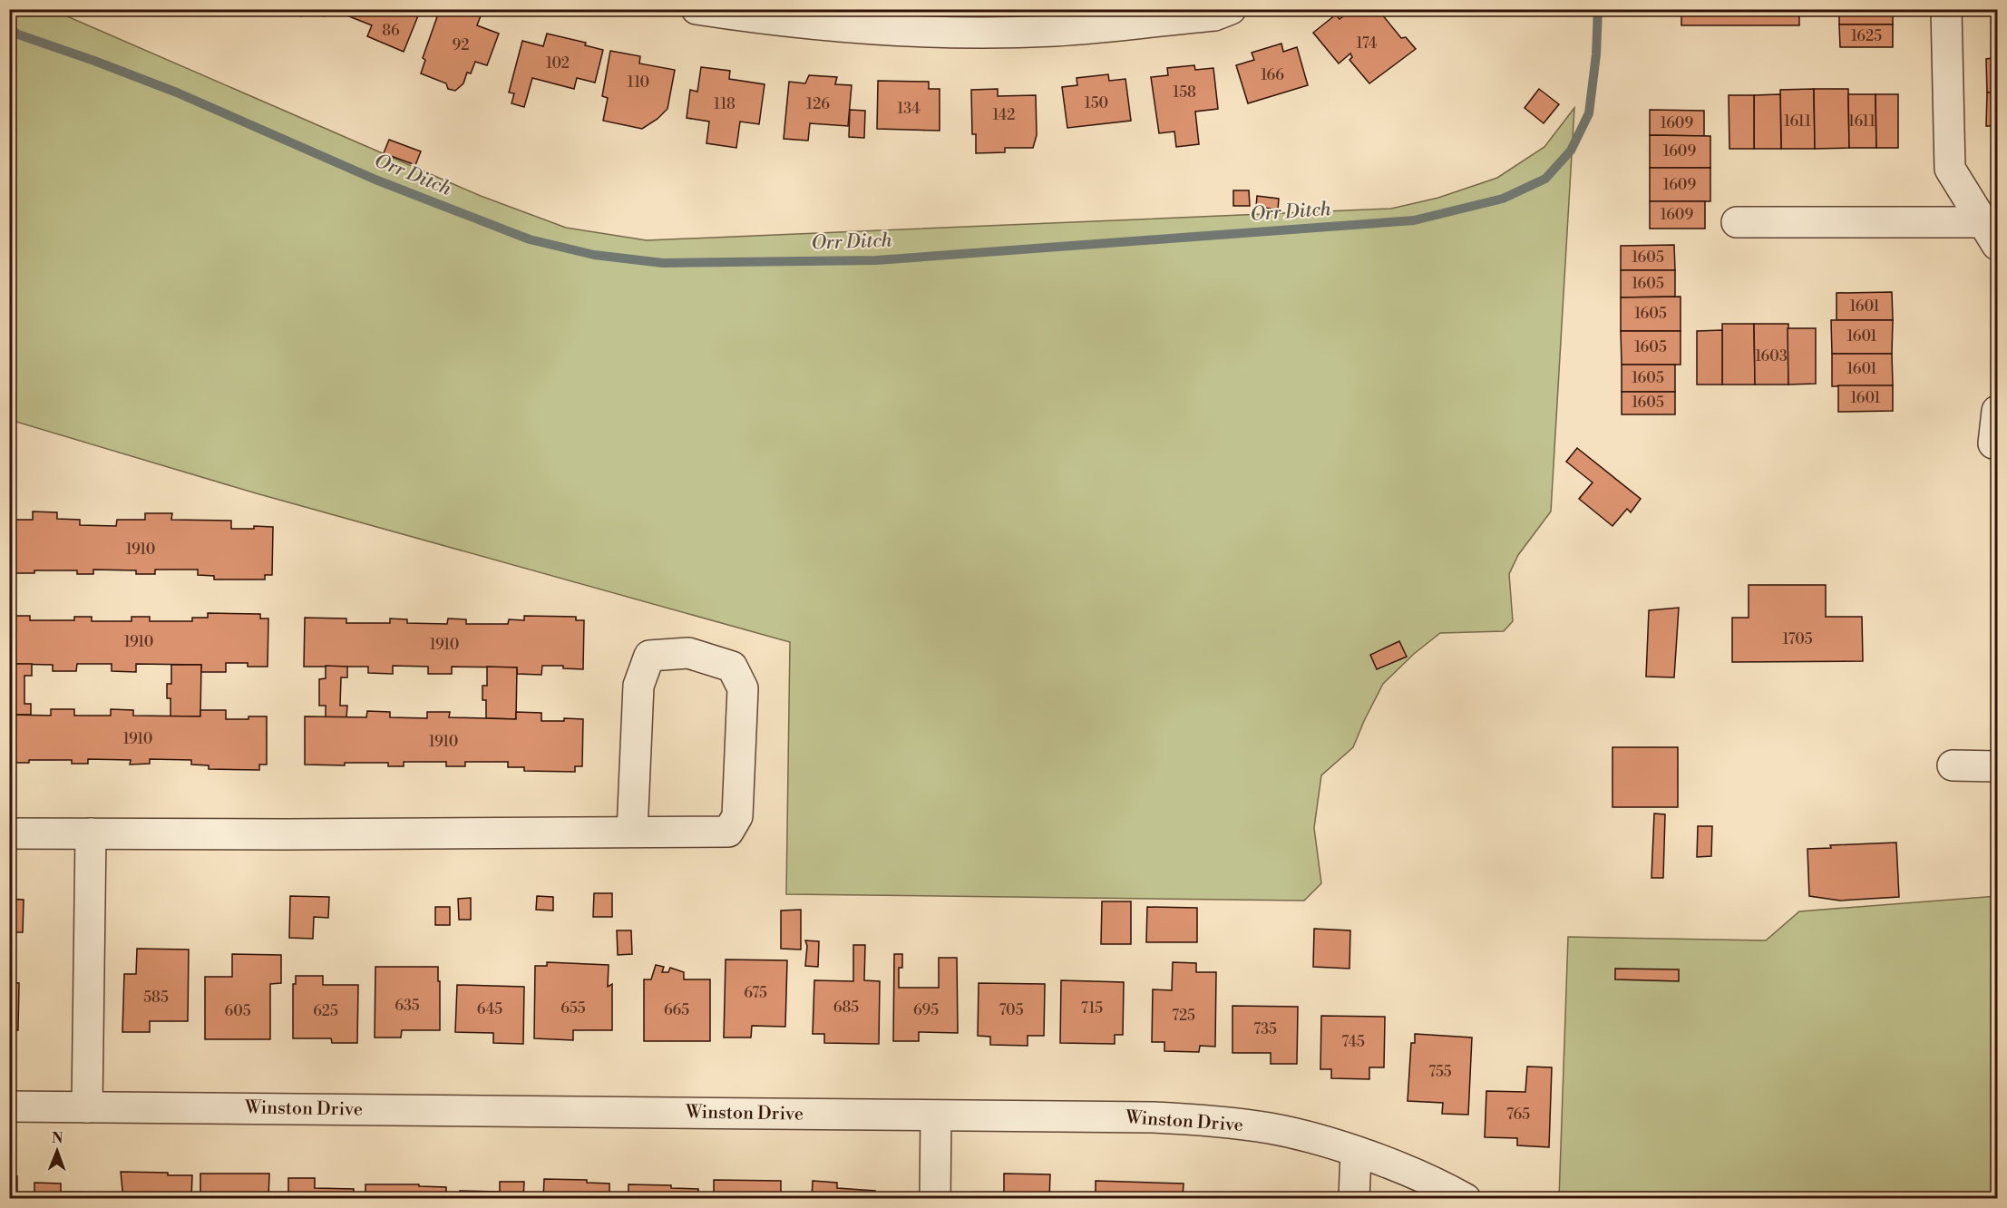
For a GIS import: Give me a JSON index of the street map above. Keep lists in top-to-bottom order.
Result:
{
  "streets": {
    "street": ["Winston Drive"]
  },
  "water": ["Orr Ditch"],
  "house_numbers": [
    "86",
    "1625",
    "174",
    "92",
    "102",
    "166",
    "110",
    "158",
    "150",
    "118",
    "126",
    "134",
    "142",
    "1611",
    "1611",
    "1609",
    "1609",
    "1609",
    "1609",
    "1605",
    "1605",
    "1601",
    "1605",
    "1601",
    "1605",
    "1603",
    "1601",
    "1605",
    "1601",
    "1605",
    "1910",
    "1705",
    "1910",
    "1910",
    "1910",
    "1910",
    "675",
    "585",
    "635",
    "685",
    "655",
    "715",
    "645",
    "665",
    "695",
    "705",
    "605",
    "625",
    "725",
    "735",
    "745",
    "755",
    "765"
  ],
  "north": "top"
}
